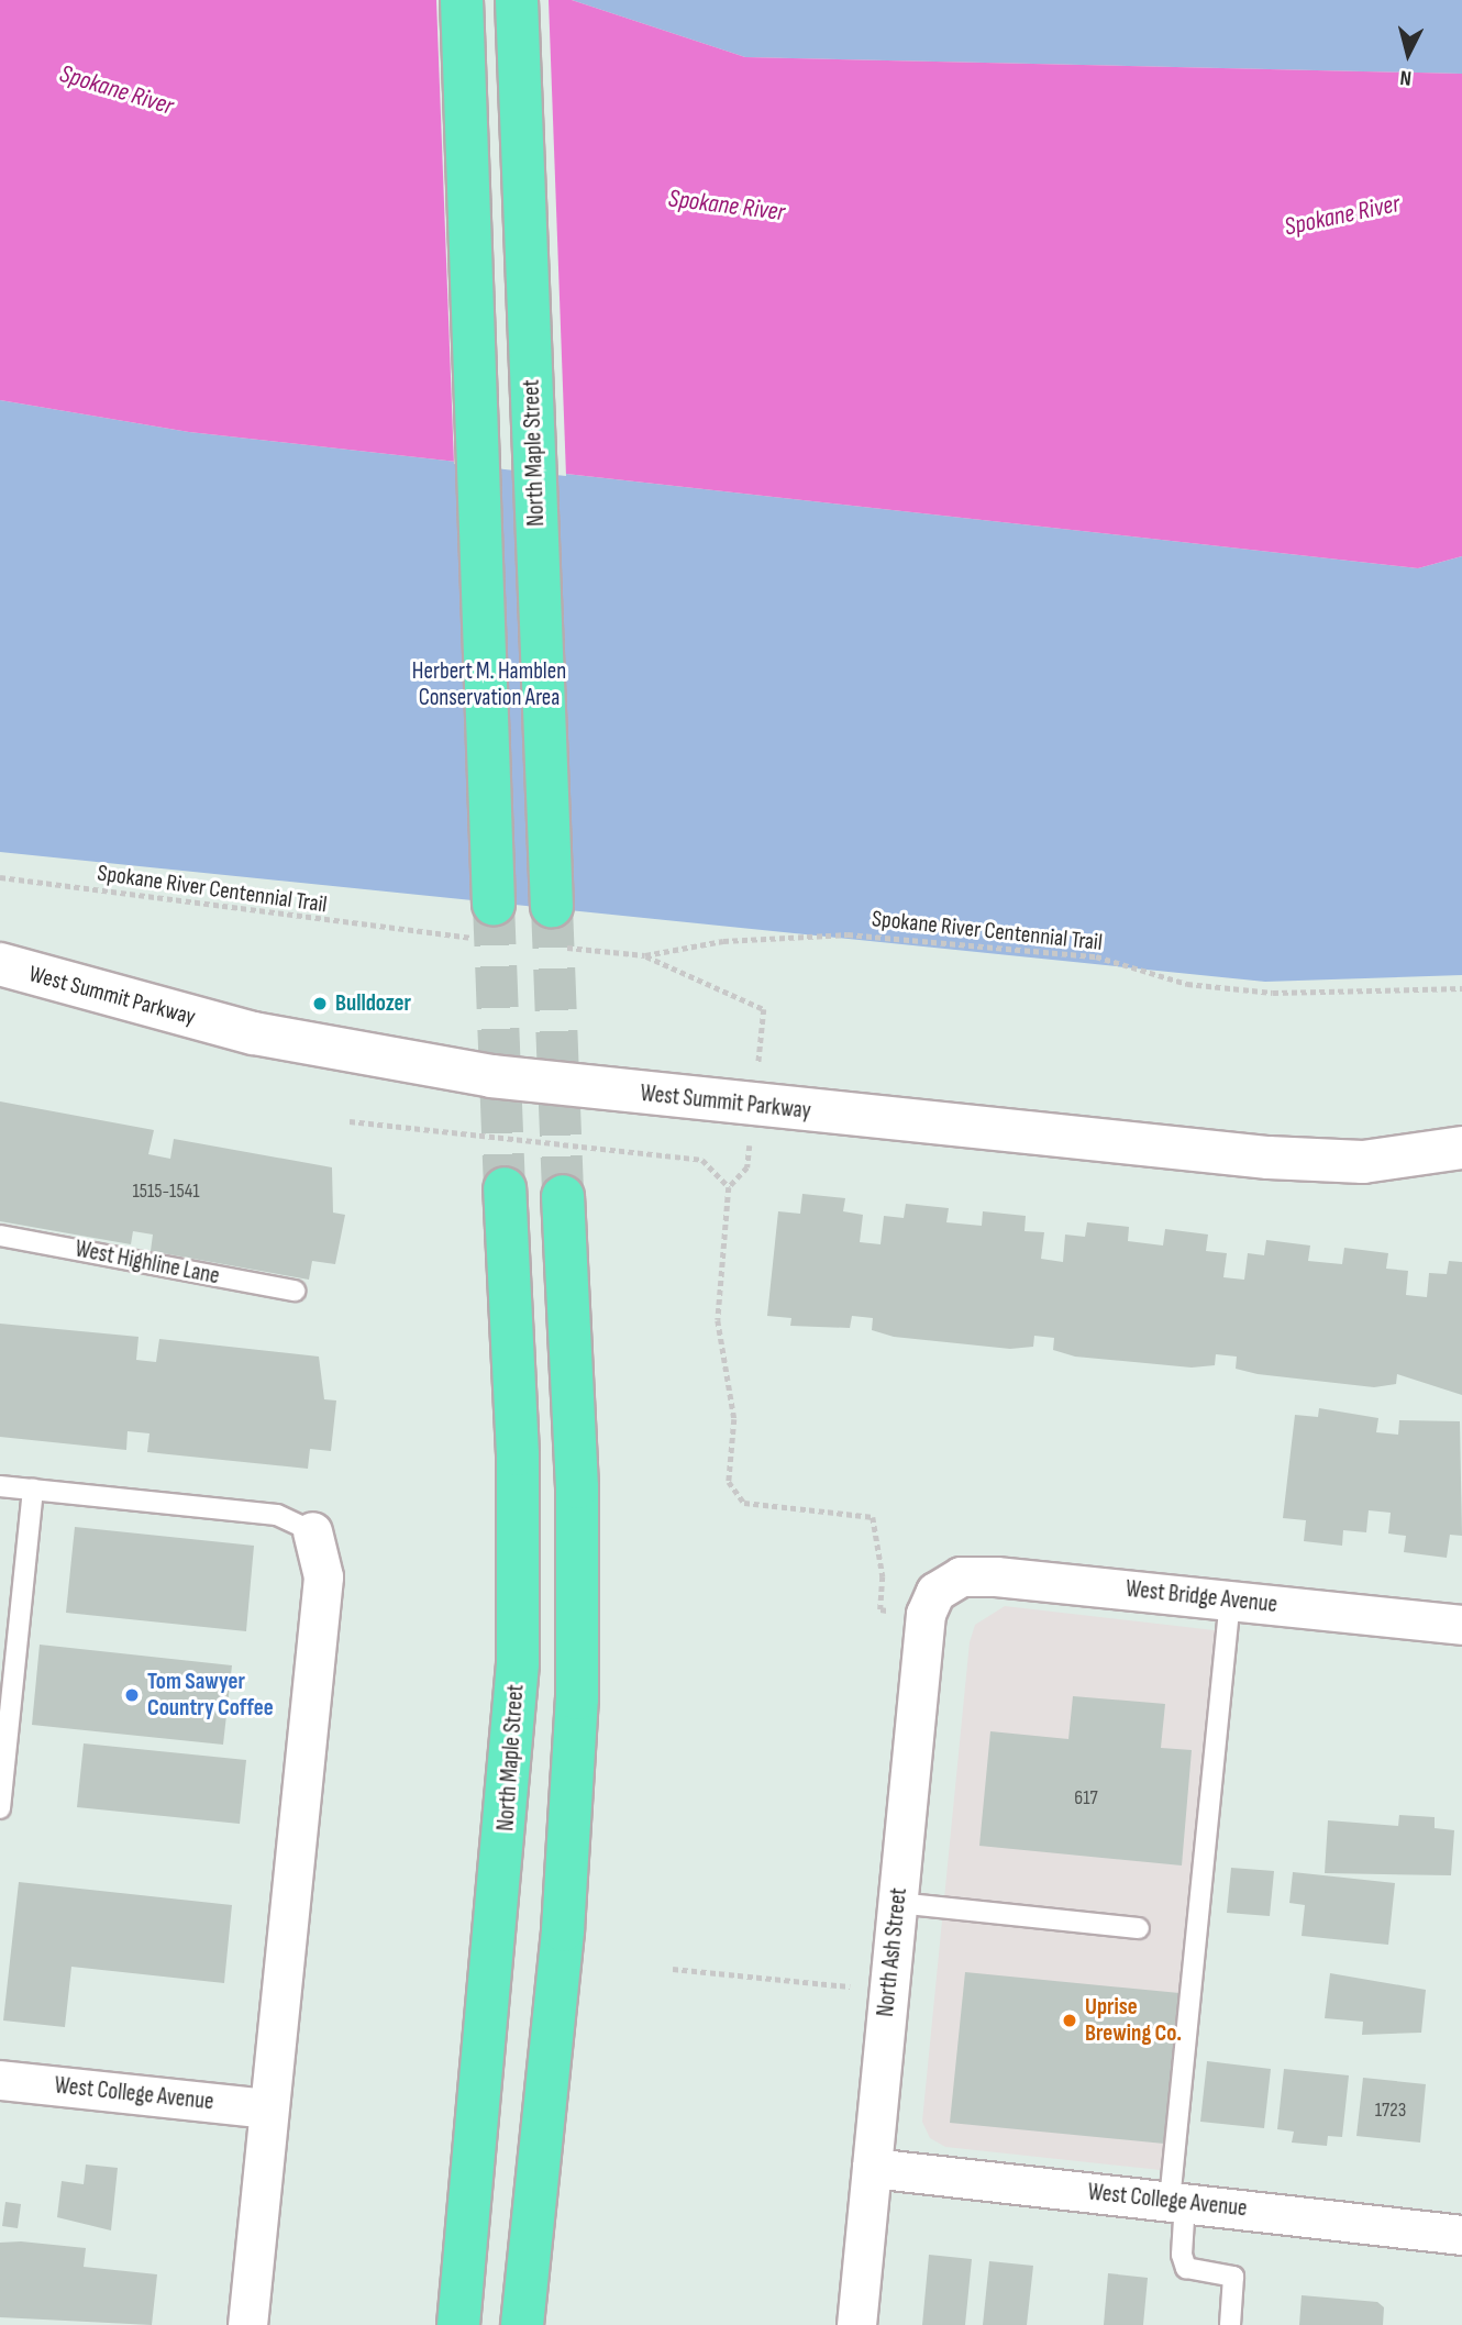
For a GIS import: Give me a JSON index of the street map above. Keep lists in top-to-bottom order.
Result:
{
  "streets": {
    "main road": ["North Maple Street"],
    "street": [
      "West Summit Parkway",
      "West Bridge Avenue",
      "North Ash Street",
      "West College Avenue"
    ],
    "lane": ["West Highline Lane"],
    "path": ["Spokane River Centennial Trail"]
  },
  "crossings": [
    ["Spokane River Centennial Trail", "West Summit Parkway"],
    ["West Bridge Avenue", "North Ash Street"],
    ["North Ash Street", "West College Avenue"]
  ],
  "water": ["Spokane River"],
  "parks": ["Herbert M. Hamblen Conservation Area"],
  "places": ["Bulldozer", "Tom Sawyer Country Coffee", "Uprise Brewing Co."],
  "house_numbers": ["1515-1541", "617", "1723"],
  "north": "bottom"
}
